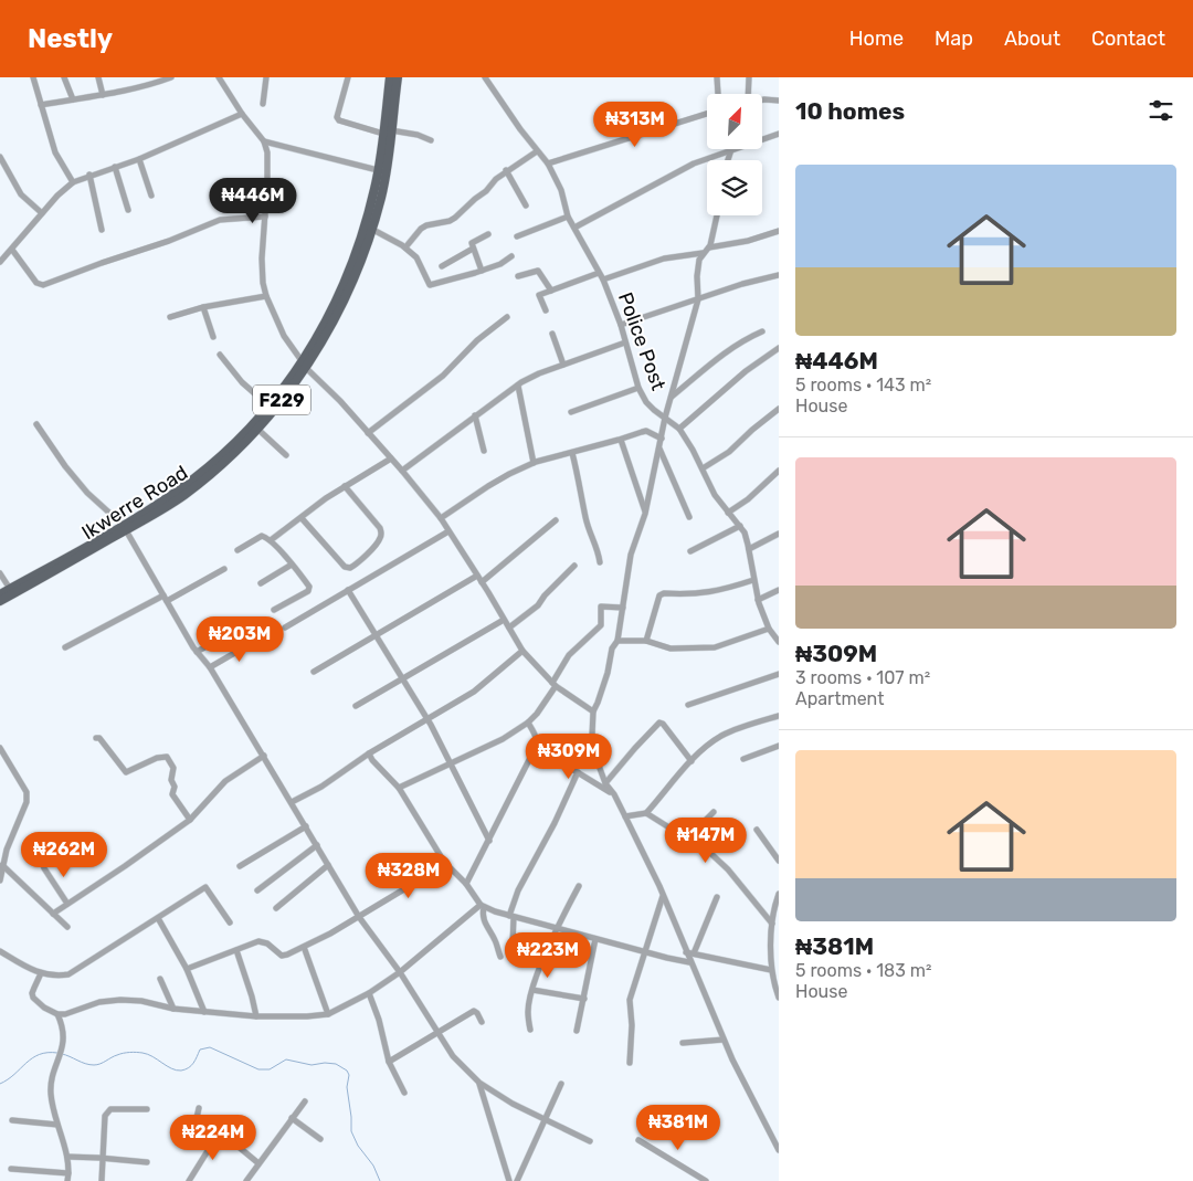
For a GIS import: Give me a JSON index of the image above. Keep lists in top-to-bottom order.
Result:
{
  "streets": {
    "main road": ["F229", "Ikwerre Road"],
    "street": ["Police Post"]
  },
  "crossings": [
    ["F229", "Ikwerre Road"]
  ],
  "north": "top right",
  "page": {
    "header": "Nestly",
    "nav": [
      "Home",
      "Map",
      "About",
      "Contact"
    ],
    "heading": "10 homes",
    "price": [
      "₦313M",
      "₦446M",
      "₦203M",
      "₦309M",
      "₦147M",
      "₦262M",
      "₦328M",
      "₦223M",
      "₦381M",
      "₦224M"
    ],
    "list": [
      {
        "name": "₦446M",
        "note": "5 rooms · 143 m² · House"
      },
      {
        "name": "₦309M",
        "note": "3 rooms · 107 m² · Apartment"
      },
      {
        "name": "₦381M",
        "note": "5 rooms · 183 m² · House"
      }
    ]
  }
}
